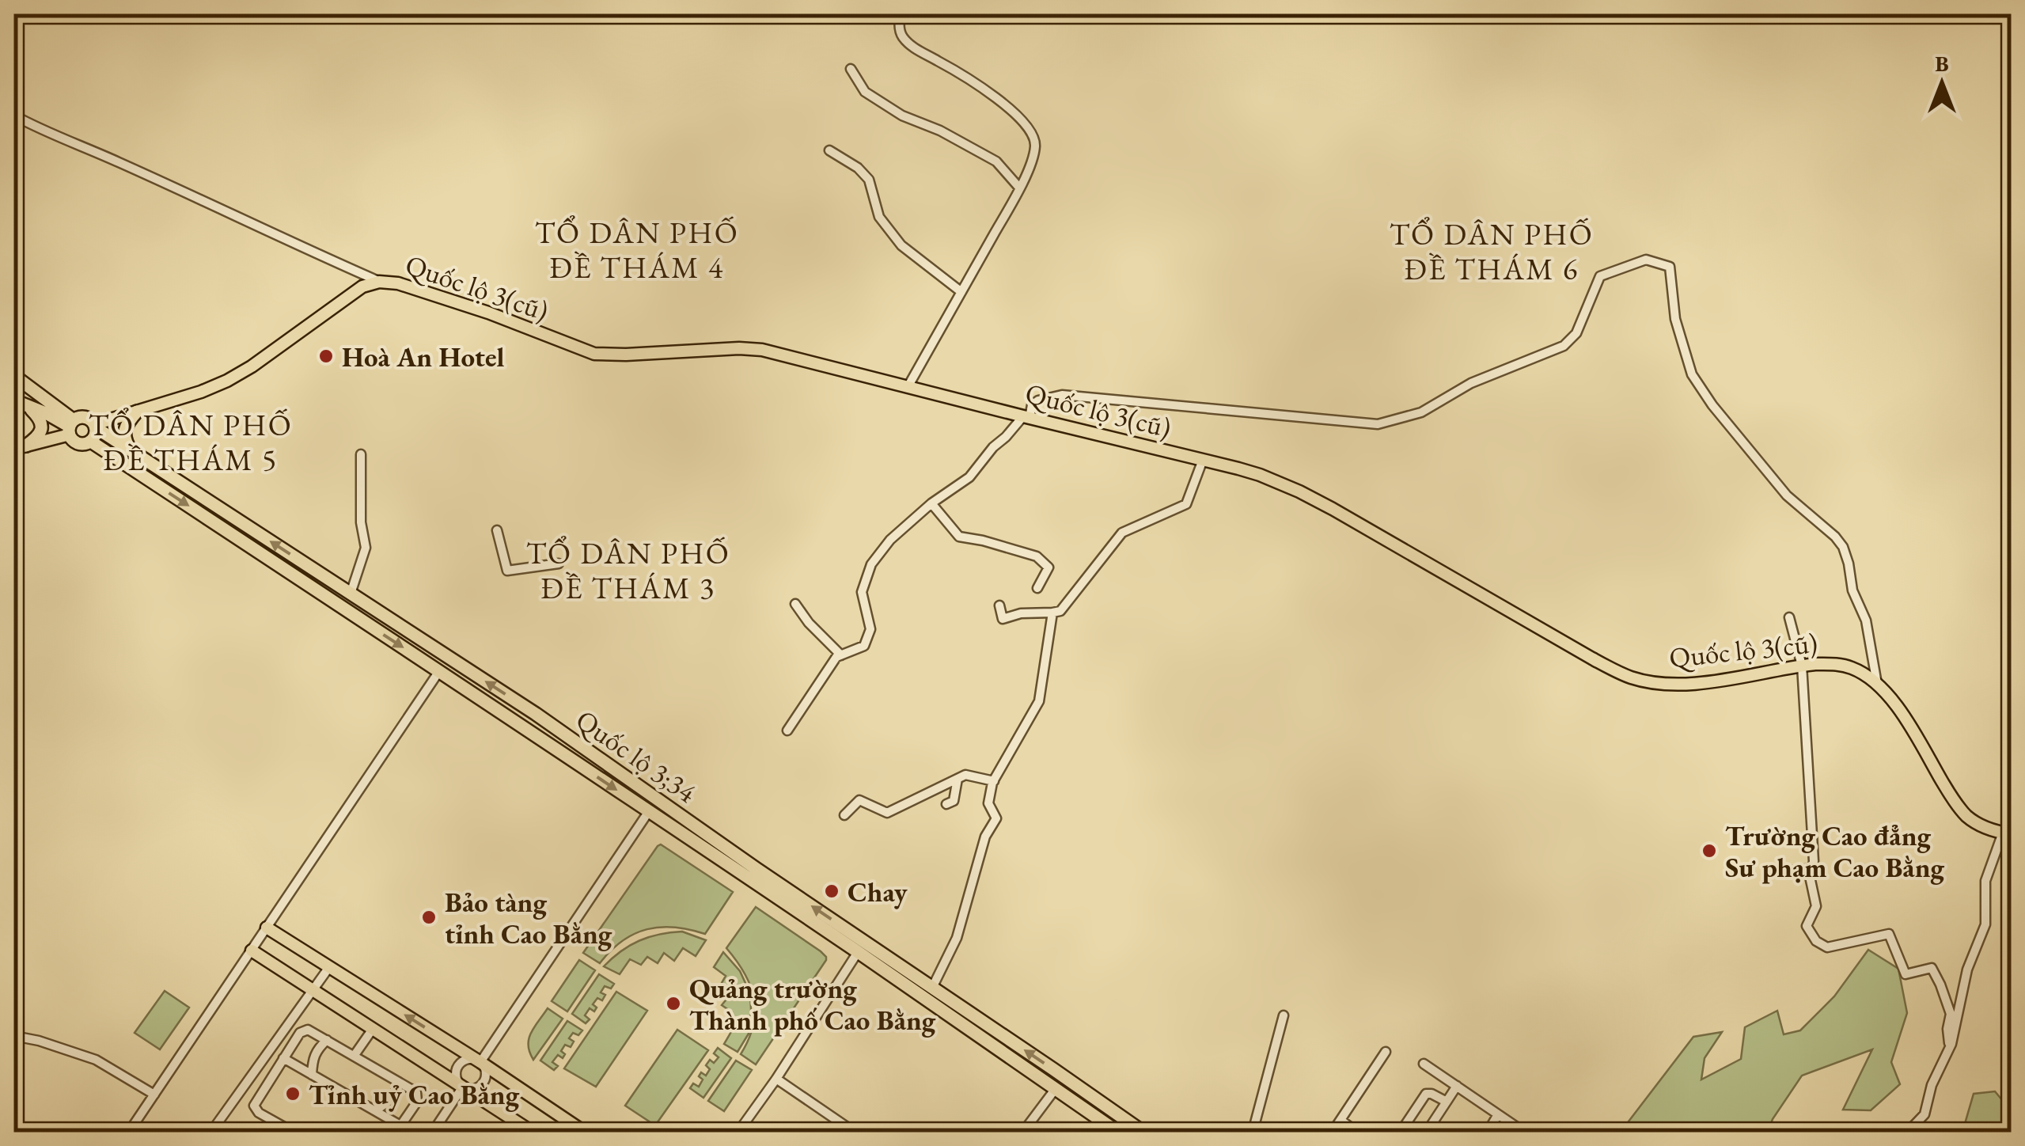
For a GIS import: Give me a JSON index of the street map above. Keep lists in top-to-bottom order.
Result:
{
  "streets": {
    "highway": ["Quốc lộ 3;34"],
    "main road": ["Quốc lộ 3(cũ)"]
  },
  "crossings": [
    ["Quốc lộ 3(cũ)", "Quốc lộ 3;34"]
  ],
  "districts": [
    "TỔ DÂN PHỐ ĐỀ THÁM 4",
    "TỔ DÂN PHỐ ĐỀ THÁM 6",
    "TỔ DÂN PHỐ ĐỀ THÁM 5",
    "TỔ DÂN PHỐ ĐỀ THÁM 3"
  ],
  "places": [
    "Hoà An Hotel",
    "Trường Cao đẳng Sư phạm Cao Bằng",
    "Chay",
    "Bảo tàng tỉnh Cao Bằng",
    "Quảng trường Thành phố Cao Bằng",
    "Tỉnh uỷ Cao Bằng"
  ],
  "north": "top"
}
